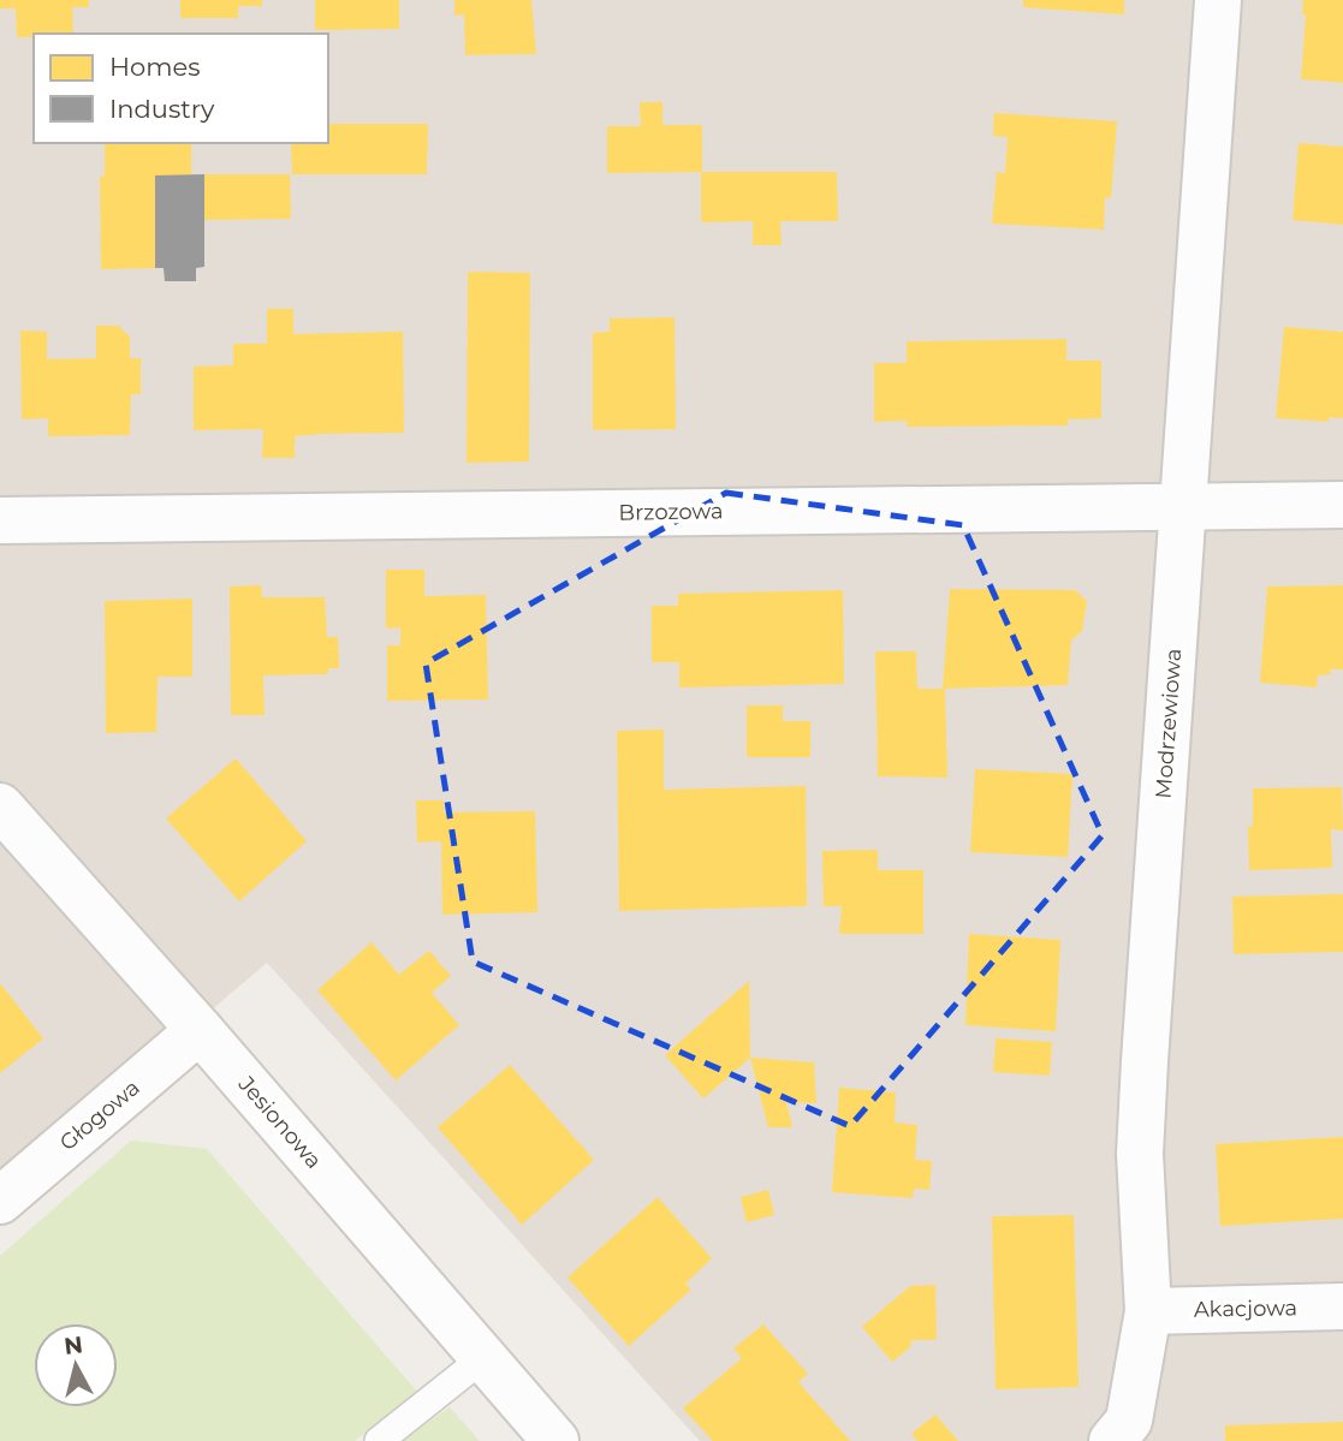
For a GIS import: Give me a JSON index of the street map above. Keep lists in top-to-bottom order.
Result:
{
  "streets": {
    "street": [
      "Brzozowa",
      "Modrzewiowa",
      "Głogowa",
      "Jesionowa",
      "Akacjowa"
    ]
  },
  "crossings": [
    ["Brzozowa", "Modrzewiowa"],
    ["Modrzewiowa", "Akacjowa"],
    ["Głogowa", "Jesionowa"]
  ],
  "legend": ["Homes", "Industry"],
  "north": "top"
}
